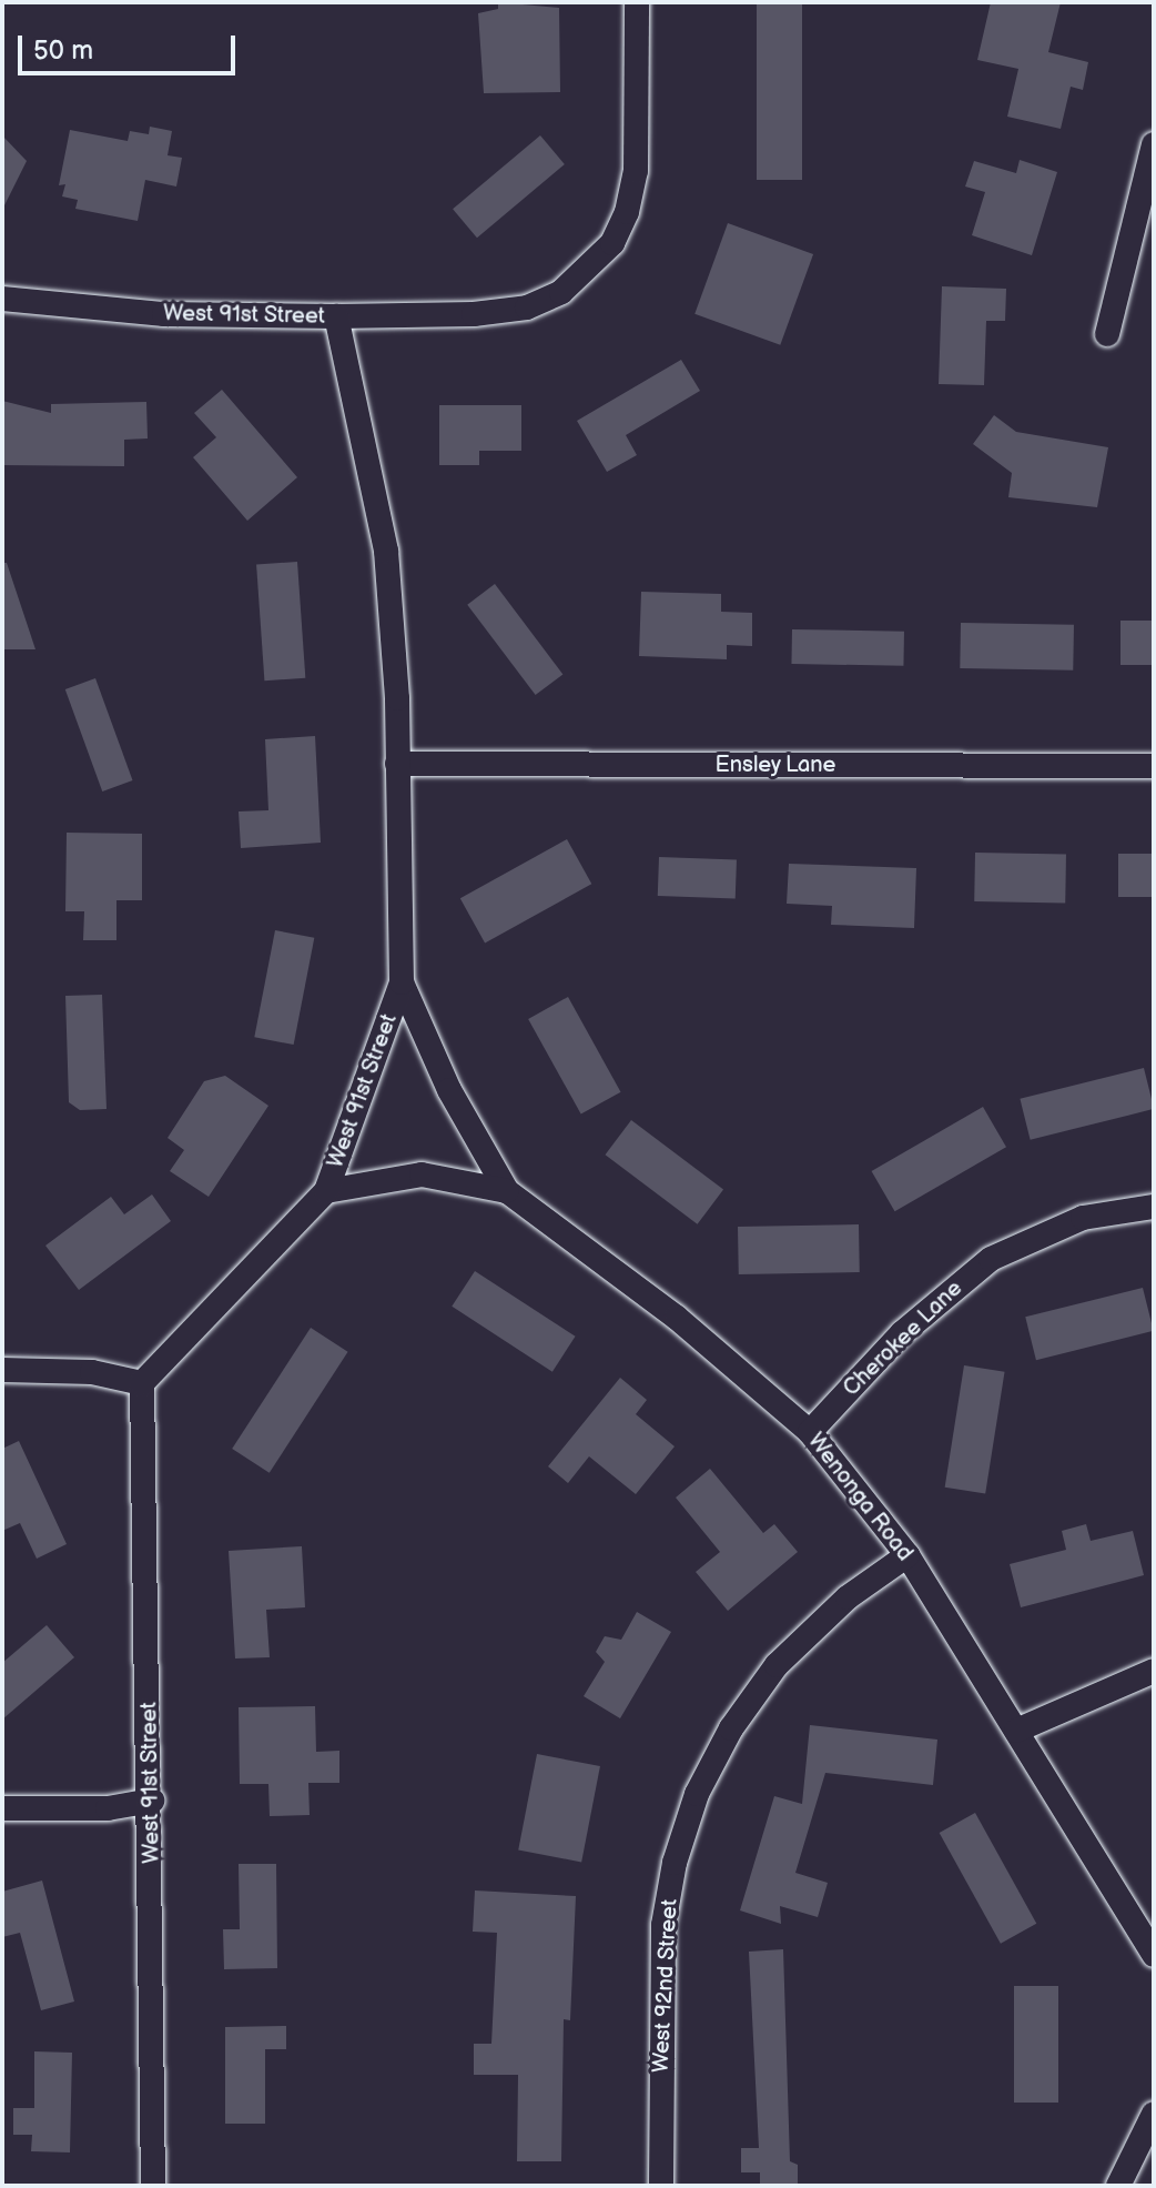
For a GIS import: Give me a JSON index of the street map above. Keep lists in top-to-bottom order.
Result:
{
  "streets": {
    "street": [
      "West 91st Street",
      "Ensley Lane",
      "Cherokee Lane",
      "Wenonga Road",
      "West 92nd Street"
    ]
  },
  "crossings": [
    ["West 91st Street", "Ensley Lane"],
    ["West 91st Street", "Wenonga Road"],
    ["Cherokee Lane", "Wenonga Road"],
    ["Wenonga Road", "West 92nd Street"]
  ],
  "scale_bar": "50 m"
}
